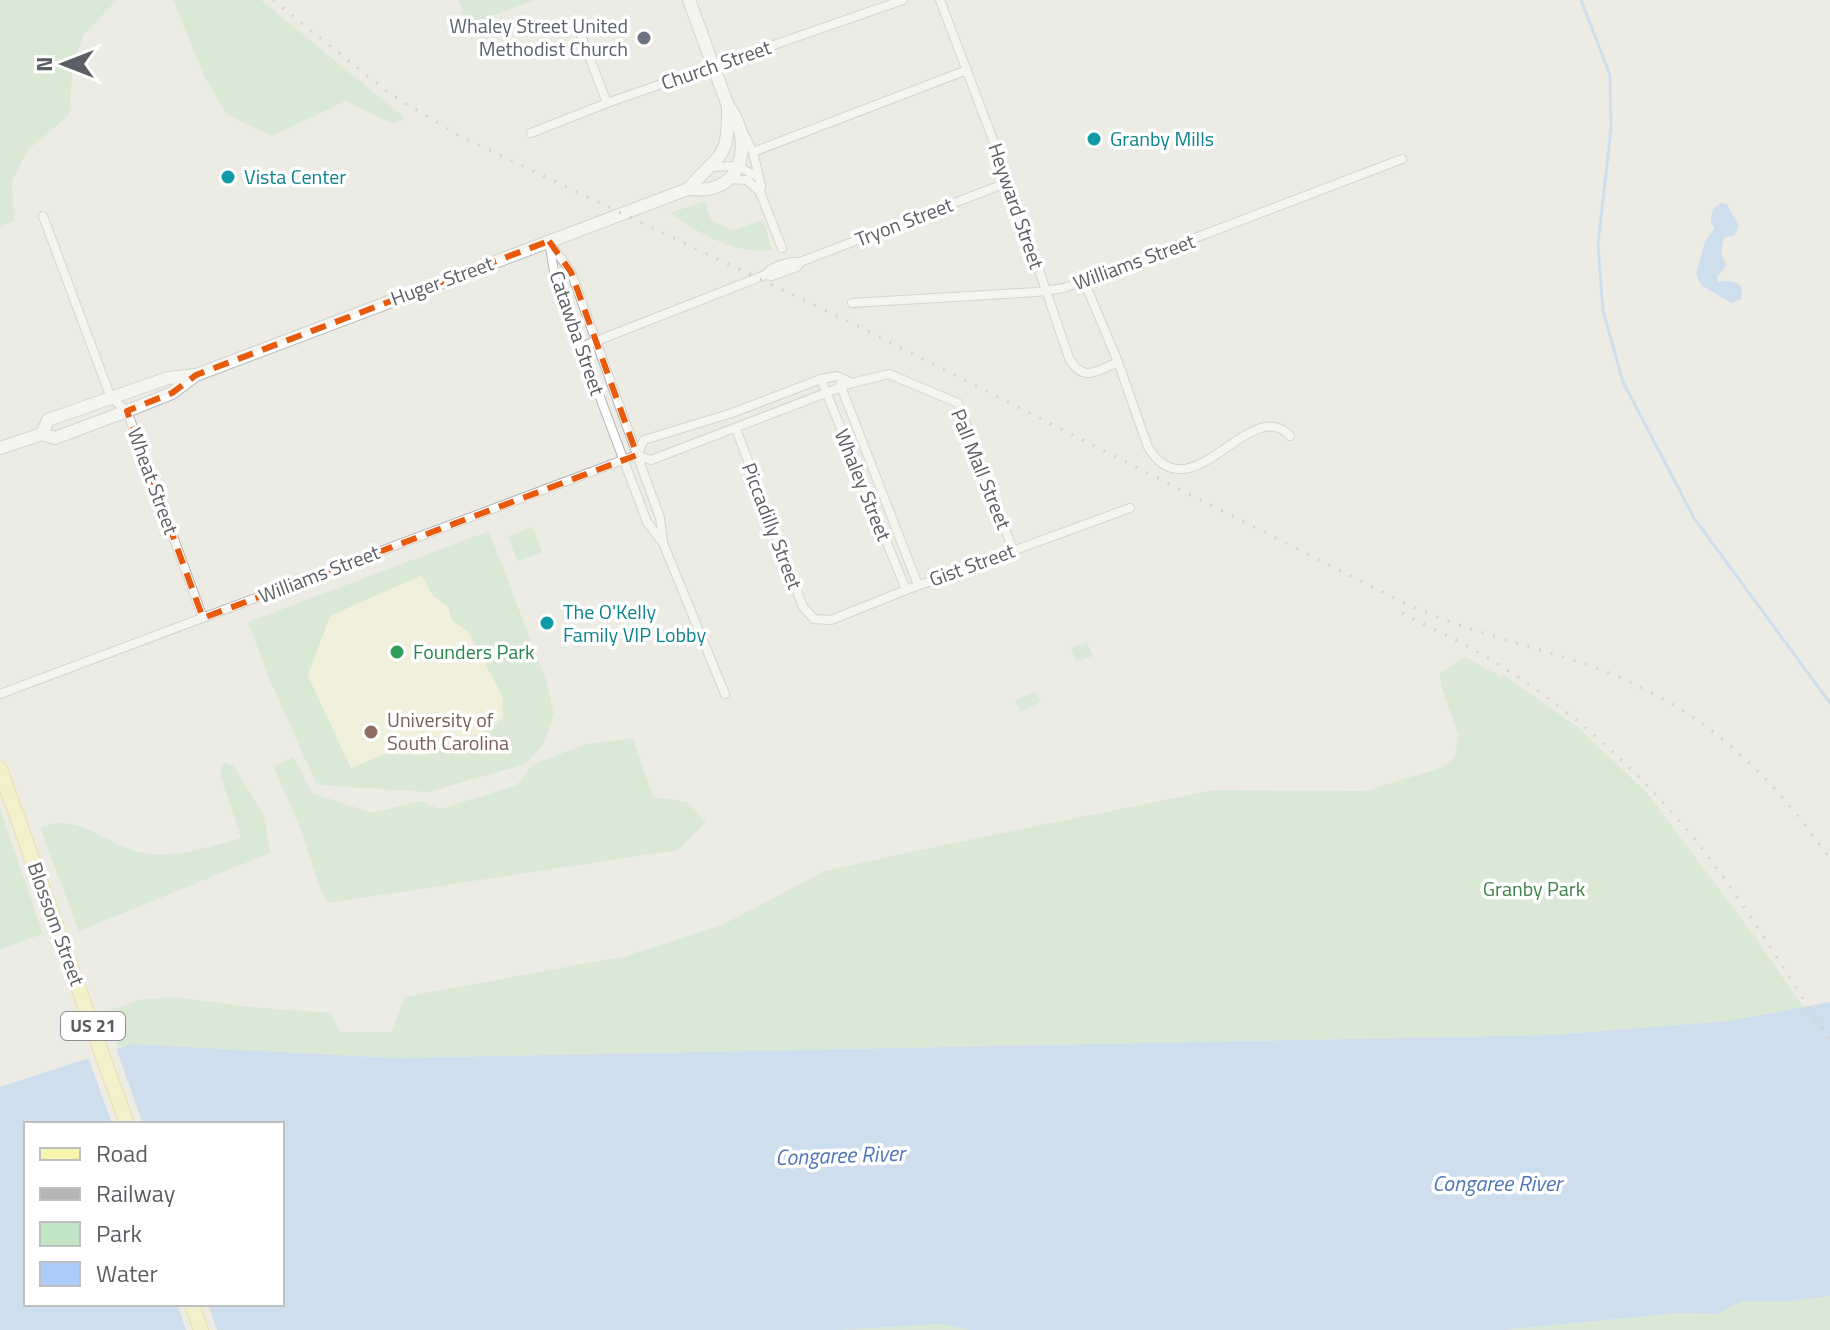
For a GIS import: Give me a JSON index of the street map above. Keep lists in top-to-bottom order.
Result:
{
  "streets": {
    "main road": ["Huger Street", "Blossom Street", "US 21"],
    "street": [
      "Church Street",
      "Heyward Street",
      "Tryon Street",
      "Williams Street",
      "Catawba Street",
      "Pall Mall Street",
      "Wheat Street",
      "Whaley Street",
      "Piccadilly Street",
      "Gist Street"
    ]
  },
  "crossings": [
    ["Heyward Street", "Tryon Street"],
    ["Heyward Street", "Williams Street"],
    ["Tryon Street", "Catawba Street"],
    ["Williams Street", "Catawba Street"],
    ["Williams Street", "Pall Mall Street"],
    ["Williams Street", "Wheat Street"],
    ["Williams Street", "Whaley Street"],
    ["Williams Street", "Piccadilly Street"],
    ["Huger Street", "Catawba Street"],
    ["Huger Street", "Wheat Street"],
    ["Pall Mall Street", "Gist Street"],
    ["Whaley Street", "Gist Street"],
    ["Piccadilly Street", "Gist Street"]
  ],
  "water": ["Congaree River"],
  "parks": ["Granby Park"],
  "places": [
    "Whaley Street United Methodist Church",
    "Granby Mills",
    "Vista Center",
    "The O'Kelly Family VIP Lobby",
    "Founders Park",
    "University of South Carolina"
  ],
  "legend": [
    "Road",
    "Railway",
    "Park",
    "Water"
  ],
  "north": "left"
}
